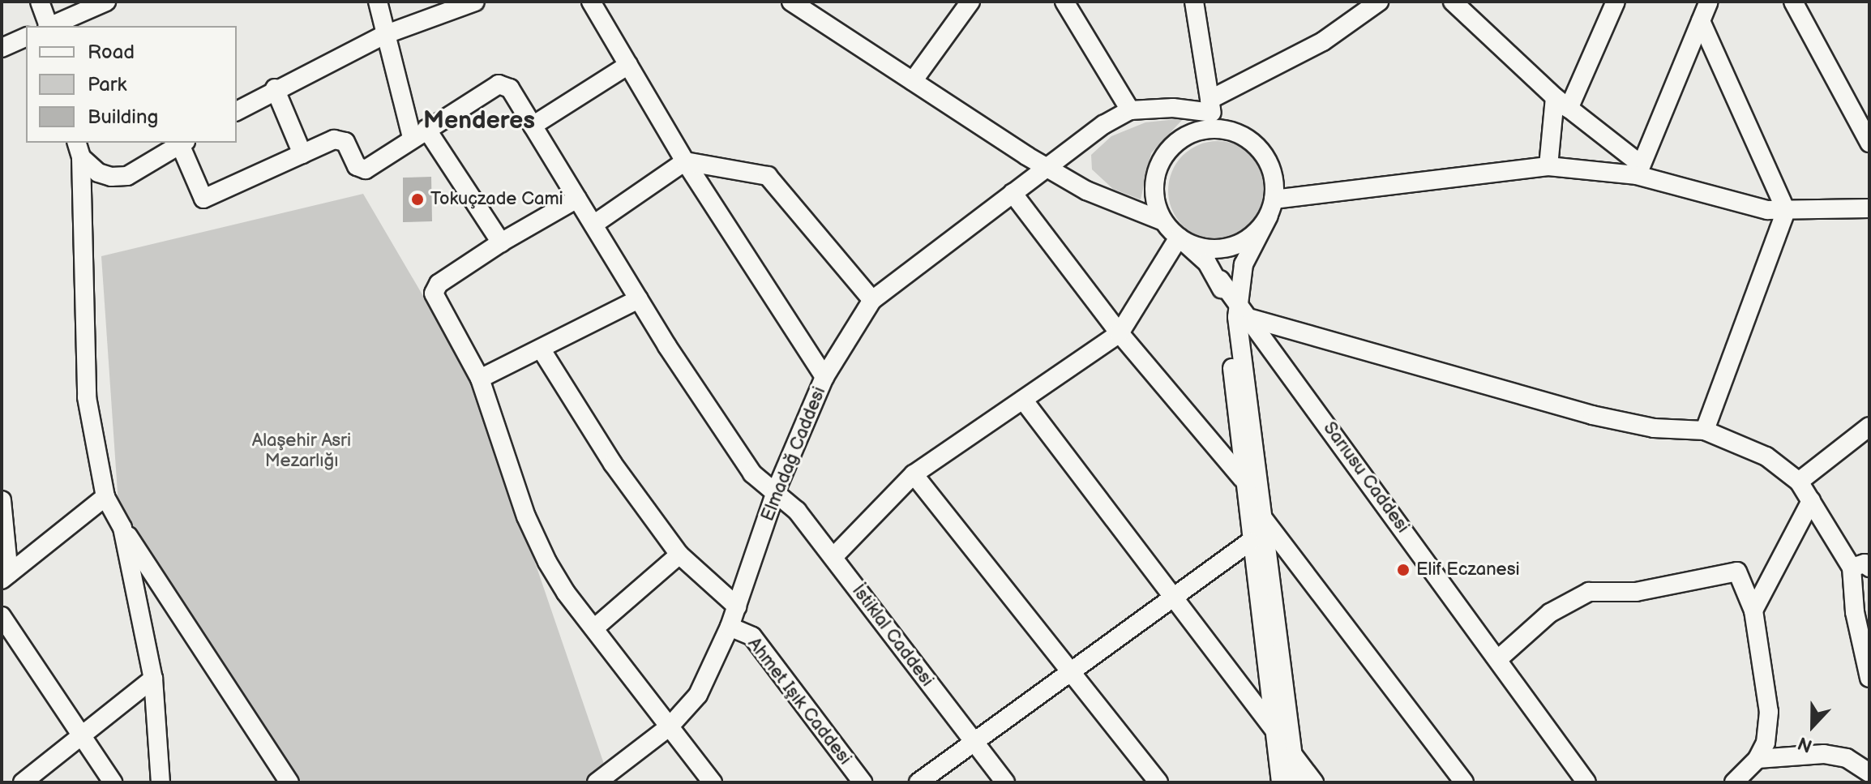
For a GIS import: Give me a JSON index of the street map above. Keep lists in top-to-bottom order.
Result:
{
  "streets": {
    "street": [
      "Elmadağ Caddesi",
      "Sarıusu Caddesi",
      "İstiklal Caddesi",
      "Ahmet Işık Caddesi"
    ]
  },
  "crossings": [
    ["Elmadağ Caddesi", "İstiklal Caddesi"],
    ["Elmadağ Caddesi", "Ahmet Işık Caddesi"]
  ],
  "districts": ["Menderes"],
  "parks": ["Alaşehir Asri Mezarlığı"],
  "places": ["Tokuçzade Cami", "Elif Eczanesi"],
  "legend": ["Road", "Park", "Building"],
  "north": "bottom"
}
